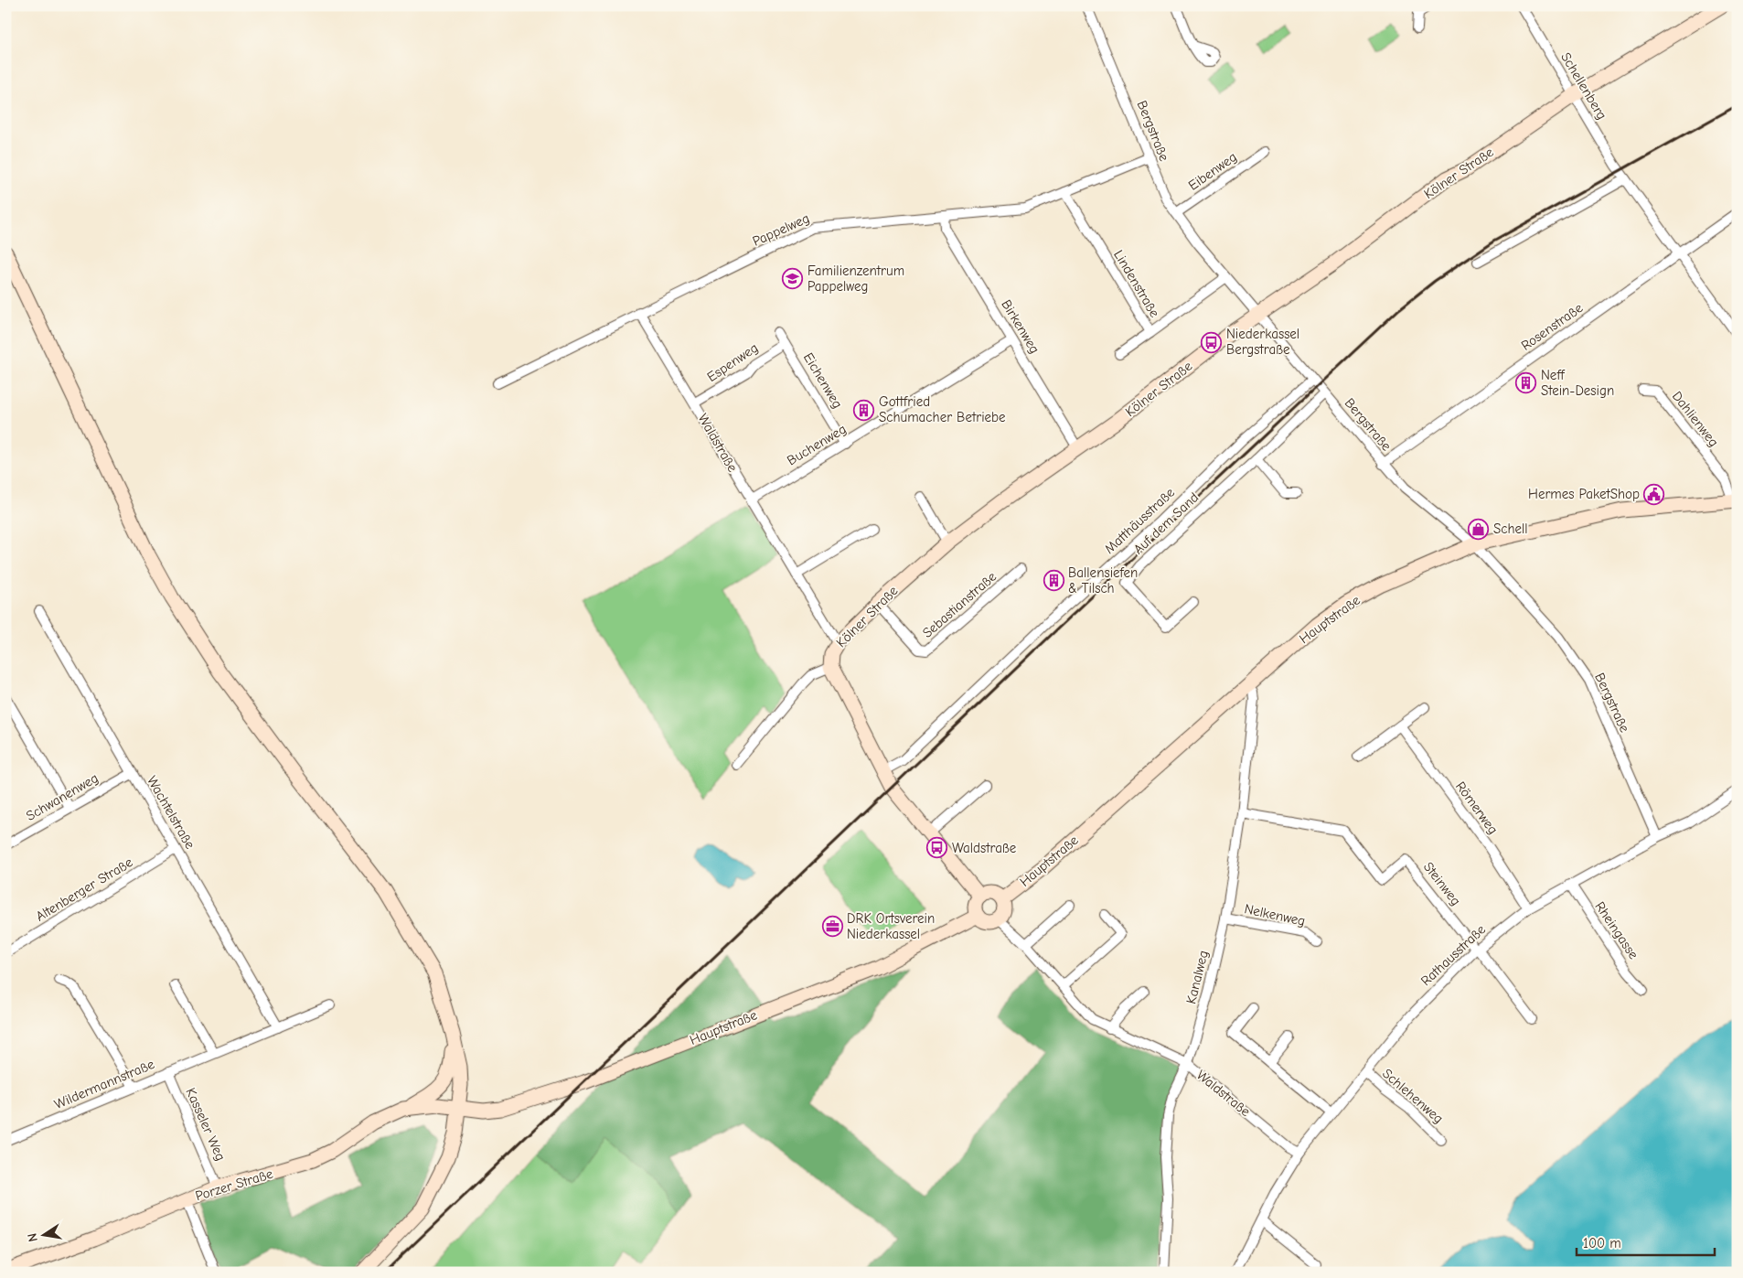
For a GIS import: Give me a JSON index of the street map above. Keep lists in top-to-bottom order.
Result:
{
  "streets": {
    "street": [
      "Schellenberg",
      "Bergstraße",
      "Eibenweg",
      "Kölner Straße",
      "Pappelweg",
      "Lindenstraße",
      "Birkenweg",
      "Rosenstraße",
      "Espenweg",
      "Eichenweg",
      "Dahlienweg",
      "Waldstraße",
      "Buchenweg",
      "Matthäusstraße",
      "Auf dem Sand",
      "Sebastianstraße",
      "Hauptstraße",
      "Schwanenweg",
      "Römerweg",
      "Wachtelstraße",
      "Steinweg",
      "Altenberger Straße",
      "Nelkenweg",
      "Rheingasse",
      "Rathausstraße",
      "Kanalweg",
      "Wildermannstraße",
      "Schlehenweg",
      "Kasseler Weg",
      "Porzer Straße"
    ]
  },
  "crossings": [
    ["Schellenberg", "Kölner Straße"],
    ["Schellenberg", "Rosenstraße"],
    ["Bergstraße", "Eibenweg"],
    ["Bergstraße", "Kölner Straße"],
    ["Bergstraße", "Pappelweg"],
    ["Bergstraße", "Lindenstraße"],
    ["Bergstraße", "Rosenstraße"],
    ["Bergstraße", "Matthäusstraße"],
    ["Bergstraße", "Auf dem Sand"],
    ["Bergstraße", "Hauptstraße"],
    ["Bergstraße", "Rathausstraße"],
    ["Kölner Straße", "Birkenweg"],
    ["Kölner Straße", "Waldstraße"],
    ["Kölner Straße", "Sebastianstraße"],
    ["Pappelweg", "Lindenstraße"],
    ["Pappelweg", "Birkenweg"],
    ["Pappelweg", "Waldstraße"],
    ["Birkenweg", "Buchenweg"],
    ["Espenweg", "Eichenweg"],
    ["Espenweg", "Waldstraße"],
    ["Eichenweg", "Buchenweg"],
    ["Dahlienweg", "Hauptstraße"],
    ["Waldstraße", "Buchenweg"],
    ["Waldstraße", "Hauptstraße"],
    ["Waldstraße", "Rathausstraße"],
    ["Waldstraße", "Kanalweg"],
    ["Hauptstraße", "Kanalweg"],
    ["Hauptstraße", "Porzer Straße"],
    ["Schwanenweg", "Wachtelstraße"],
    ["Römerweg", "Rathausstraße"],
    ["Wachtelstraße", "Altenberger Straße"],
    ["Wachtelstraße", "Wildermannstraße"],
    ["Steinweg", "Rathausstraße"],
    ["Steinweg", "Kanalweg"],
    ["Nelkenweg", "Kanalweg"],
    ["Rheingasse", "Rathausstraße"],
    ["Rathausstraße", "Schlehenweg"],
    ["Wildermannstraße", "Kasseler Weg"],
    ["Kasseler Weg", "Porzer Straße"]
  ],
  "places": {
    "school or university": ["Familienzentrum Pappelweg"],
    "bus stop": ["Niederkassel Bergstraße", "Waldstraße"],
    "building": ["Neff Stein-Design", "Gottfried Schumacher Betriebe", "Ballensiefen & Tilsch"],
    "public building": ["Hermes PaketShop"],
    "shop": ["Schell"],
    "office": ["DRK Ortsverein Niederkassel"]
  },
  "scale_bar": "100 m",
  "north": "left"
}
